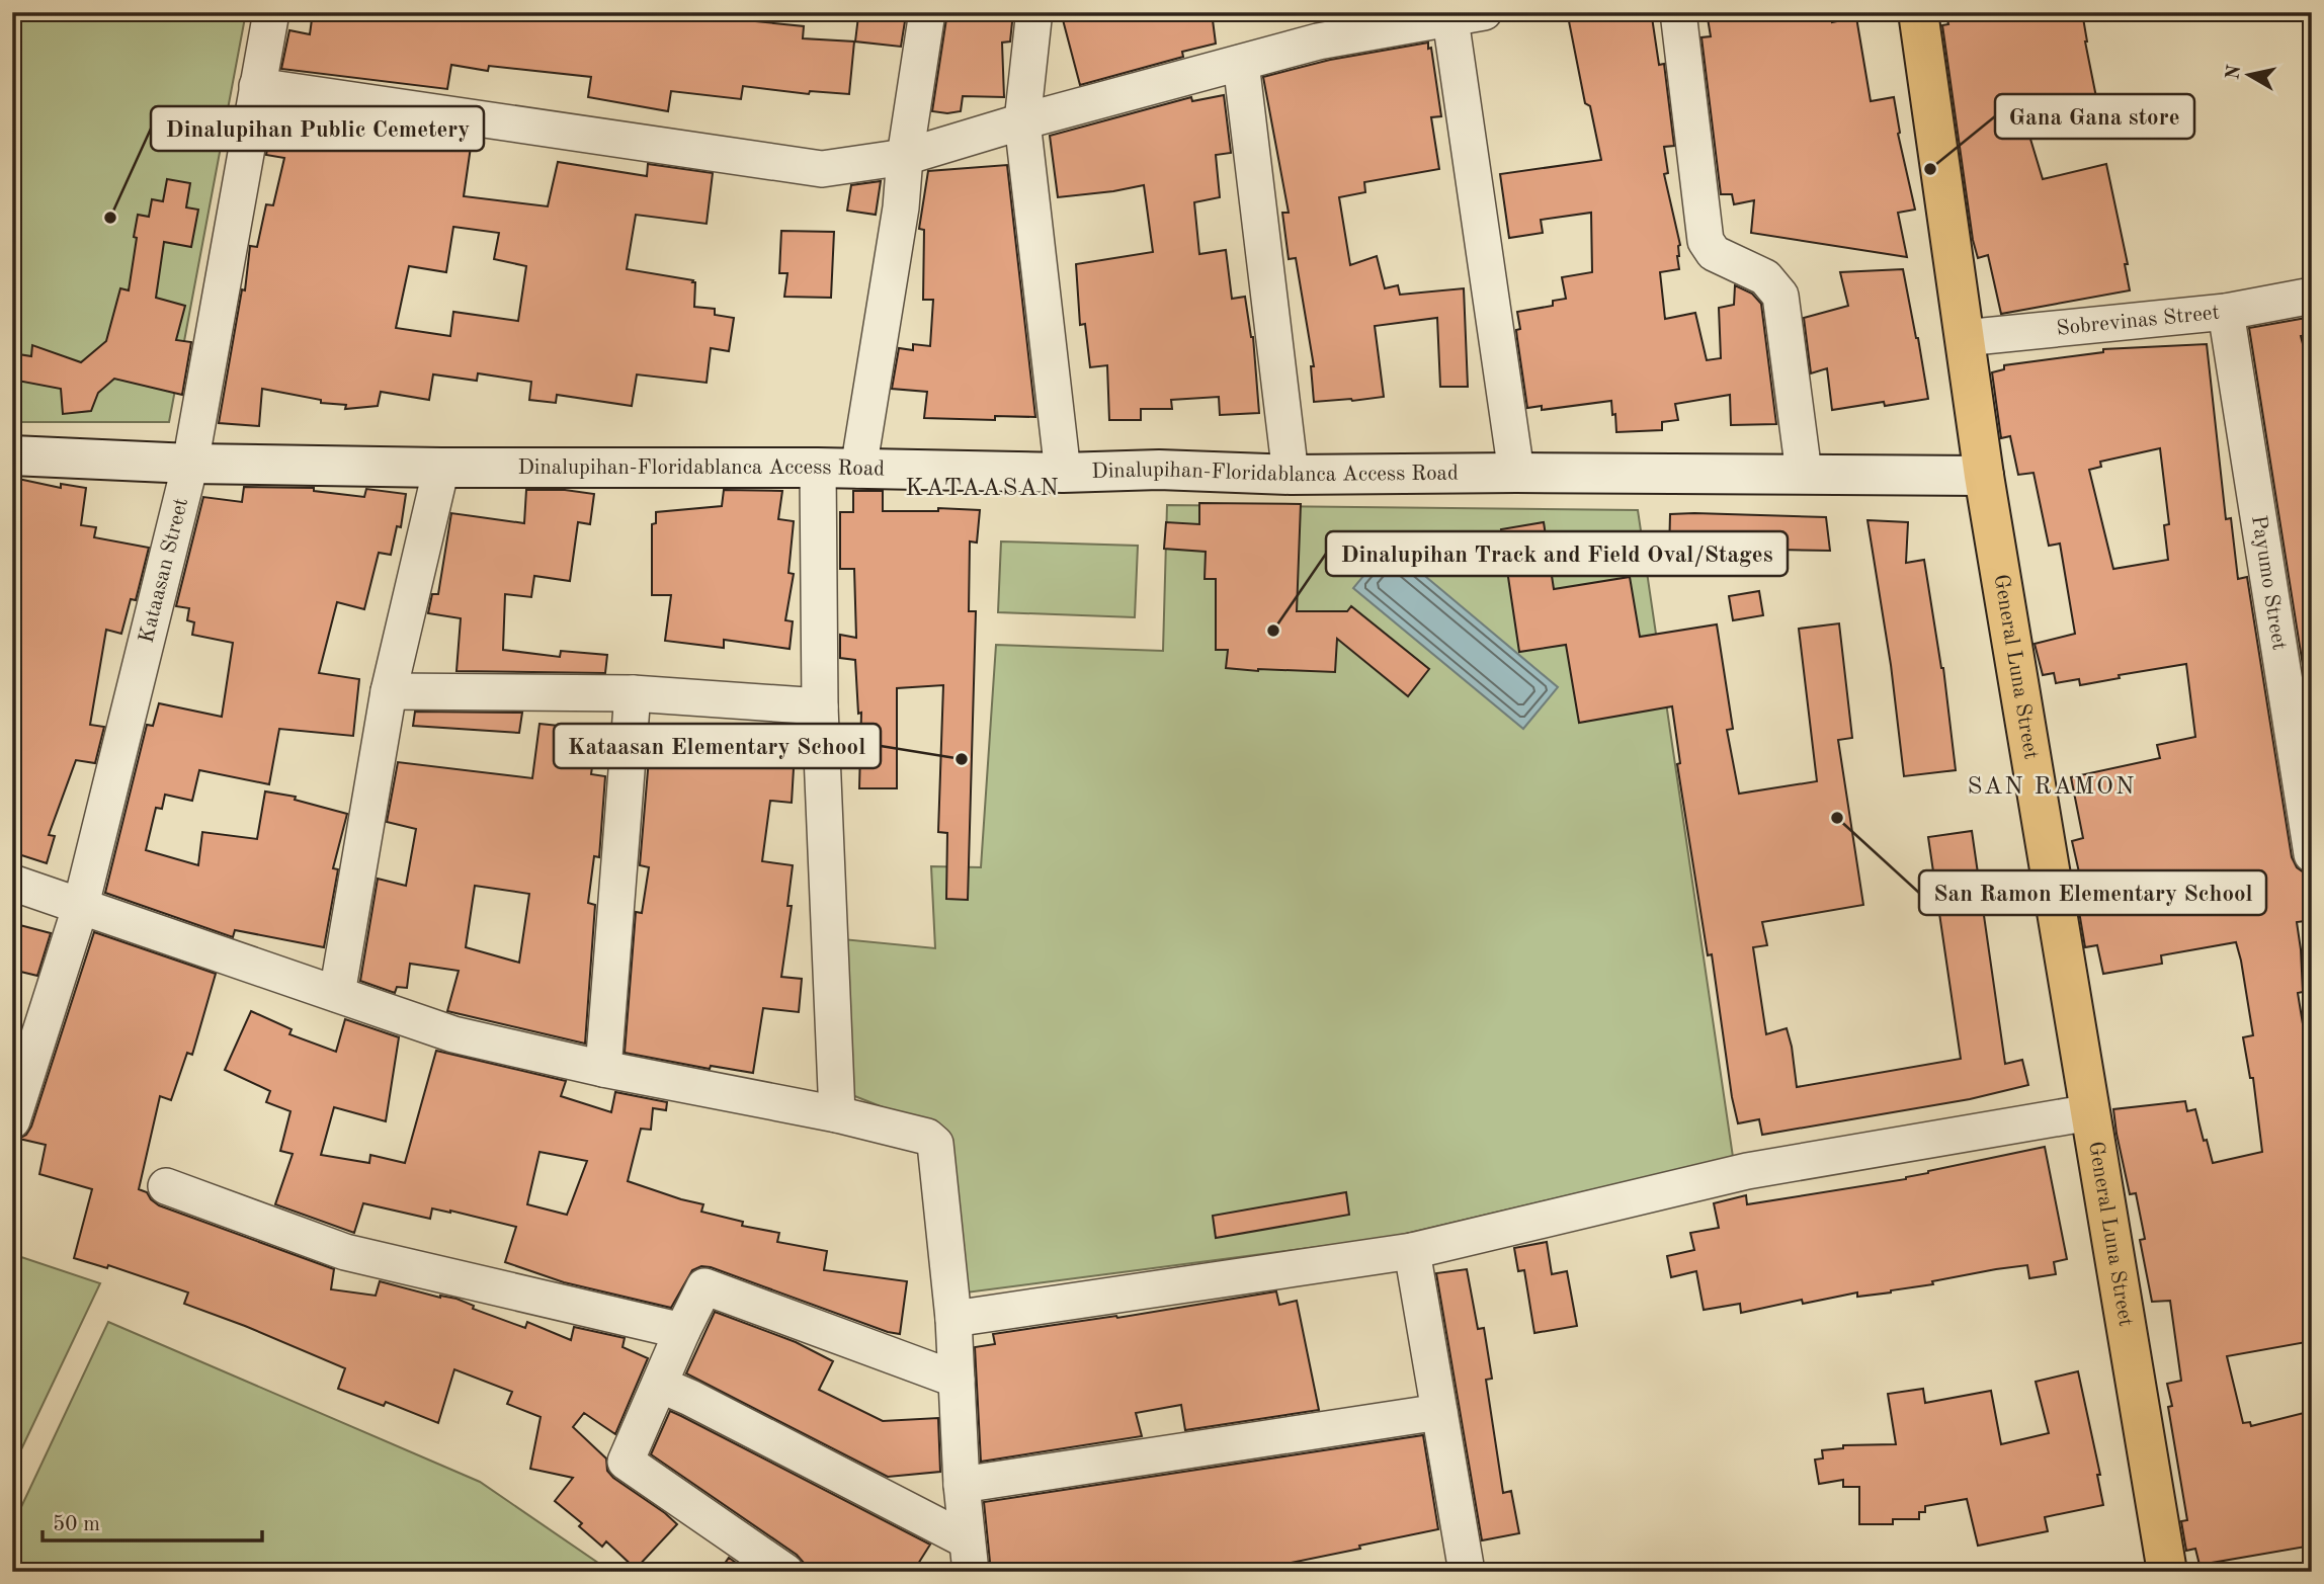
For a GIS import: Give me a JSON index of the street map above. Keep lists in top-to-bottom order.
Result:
{
  "streets": {
    "main road": ["Dinalupihan-Floridablanca Access Road", "General Luna Street"],
    "street": ["Sobrevinas Street", "Kataasan Street", "Payumo Street"]
  },
  "crossings": [
    ["Sobrevinas Street", "Payumo Street"],
    ["Sobrevinas Street", "General Luna Street"],
    ["Dinalupihan-Floridablanca Access Road", "Kataasan Street"],
    ["Dinalupihan-Floridablanca Access Road", "General Luna Street"]
  ],
  "districts": ["KATAASAN", "SAN RAMON"],
  "places": [
    "Gana Gana store",
    "Dinalupihan Public Cemetery",
    "Dinalupihan Track and Field Oval/Stages",
    "Kataasan Elementary School",
    "San Ramon Elementary School"
  ],
  "scale_bar": "50 m",
  "north": "left"
}
